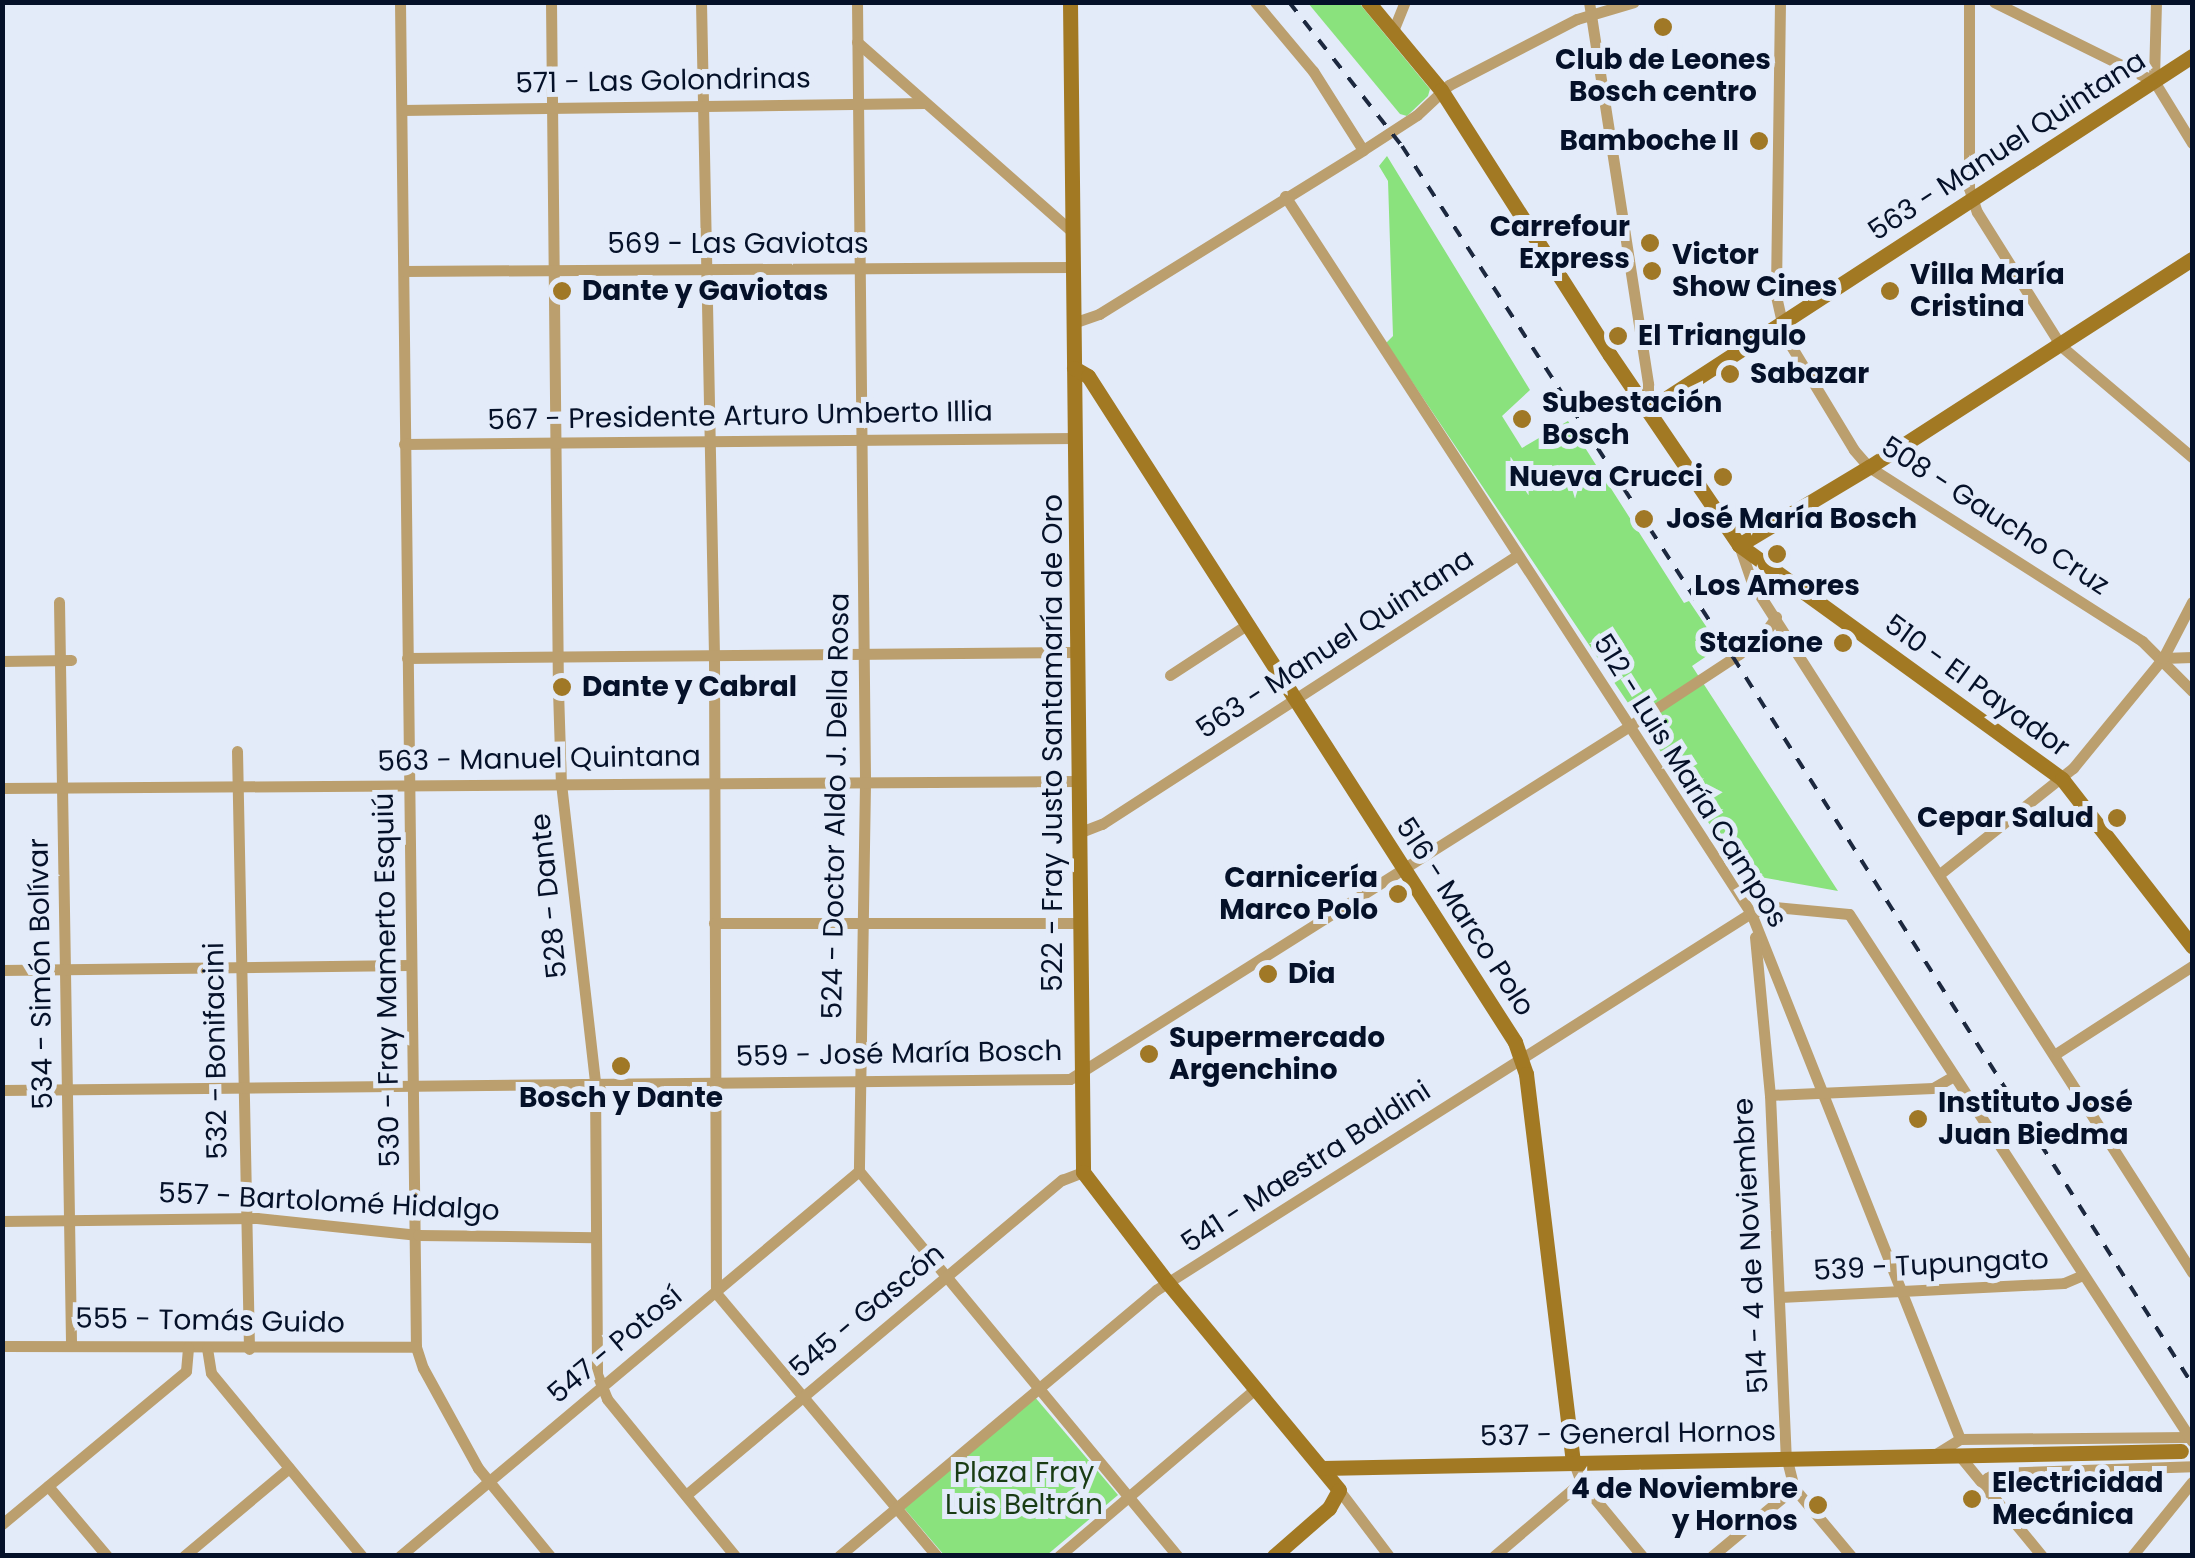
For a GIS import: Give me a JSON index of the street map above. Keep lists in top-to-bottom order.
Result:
{
  "streets": {
    "street": [
      "571 - Las Golondrinas",
      "563 - Manuel Quintana",
      "569 - Las Gaviotas",
      "567 - Presidente Arturo Umberto Illia",
      "508 - Gaucho Cruz",
      "510 - El Payador",
      "522 - Fray Justo Santamaría de Oro",
      "512 - Luis María Campos",
      "524 - Doctor Aldo J. Della Rosa",
      "528 - Dante",
      "516 - Marco Polo",
      "534 - Simón Bolívar",
      "530 - Fray Mamerto Esquiú",
      "532 - Bonifacini",
      "559 - José María Bosch",
      "541 - Maestra Baldini",
      "557 - Bartolomé Hidalgo",
      "514 - 4 de Noviembre",
      "539 - Tupungato",
      "545 - Gascón",
      "555 - Tomás Guido",
      "547 - Potosí",
      "537 - General Hornos"
    ]
  },
  "crossings": [
    ["571 - Las Golondrinas", "524 - Doctor Aldo J. Della Rosa"],
    ["571 - Las Golondrinas", "528 - Dante"],
    ["571 - Las Golondrinas", "530 - Fray Mamerto Esquiú"],
    ["563 - Manuel Quintana", "508 - Gaucho Cruz"],
    ["563 - Manuel Quintana", "522 - Fray Justo Santamaría de Oro"],
    ["563 - Manuel Quintana", "512 - Luis María Campos"],
    ["563 - Manuel Quintana", "524 - Doctor Aldo J. Della Rosa"],
    ["563 - Manuel Quintana", "528 - Dante"],
    ["563 - Manuel Quintana", "516 - Marco Polo"],
    ["563 - Manuel Quintana", "534 - Simón Bolívar"],
    ["563 - Manuel Quintana", "530 - Fray Mamerto Esquiú"],
    ["563 - Manuel Quintana", "532 - Bonifacini"],
    ["569 - Las Gaviotas", "522 - Fray Justo Santamaría de Oro"],
    ["569 - Las Gaviotas", "524 - Doctor Aldo J. Della Rosa"],
    ["569 - Las Gaviotas", "528 - Dante"],
    ["569 - Las Gaviotas", "530 - Fray Mamerto Esquiú"],
    ["567 - Presidente Arturo Umberto Illia", "522 - Fray Justo Santamaría de Oro"],
    ["567 - Presidente Arturo Umberto Illia", "524 - Doctor Aldo J. Della Rosa"],
    ["567 - Presidente Arturo Umberto Illia", "528 - Dante"],
    ["567 - Presidente Arturo Umberto Illia", "530 - Fray Mamerto Esquiú"],
    ["522 - Fray Justo Santamaría de Oro", "516 - Marco Polo"],
    ["522 - Fray Justo Santamaría de Oro", "559 - José María Bosch"],
    ["522 - Fray Justo Santamaría de Oro", "545 - Gascón"],
    ["512 - Luis María Campos", "559 - José María Bosch"],
    ["512 - Luis María Campos", "541 - Maestra Baldini"],
    ["512 - Luis María Campos", "514 - 4 de Noviembre"],
    ["512 - Luis María Campos", "539 - Tupungato"],
    ["512 - Luis María Campos", "537 - General Hornos"],
    ["524 - Doctor Aldo J. Della Rosa", "559 - José María Bosch"],
    ["524 - Doctor Aldo J. Della Rosa", "547 - Potosí"],
    ["528 - Dante", "559 - José María Bosch"],
    ["528 - Dante", "557 - Bartolomé Hidalgo"],
    ["528 - Dante", "547 - Potosí"],
    ["516 - Marco Polo", "559 - José María Bosch"],
    ["516 - Marco Polo", "541 - Maestra Baldini"],
    ["516 - Marco Polo", "537 - General Hornos"],
    ["534 - Simón Bolívar", "559 - José María Bosch"],
    ["534 - Simón Bolívar", "557 - Bartolomé Hidalgo"],
    ["534 - Simón Bolívar", "555 - Tomás Guido"],
    ["530 - Fray Mamerto Esquiú", "559 - José María Bosch"],
    ["530 - Fray Mamerto Esquiú", "557 - Bartolomé Hidalgo"],
    ["530 - Fray Mamerto Esquiú", "555 - Tomás Guido"],
    ["530 - Fray Mamerto Esquiú", "547 - Potosí"],
    ["532 - Bonifacini", "559 - José María Bosch"],
    ["532 - Bonifacini", "557 - Bartolomé Hidalgo"],
    ["532 - Bonifacini", "555 - Tomás Guido"],
    ["541 - Maestra Baldini", "514 - 4 de Noviembre"],
    ["514 - 4 de Noviembre", "539 - Tupungato"],
    ["514 - 4 de Noviembre", "537 - General Hornos"]
  ],
  "parks": ["Plaza Fray Luis Beltrán"],
  "places": [
    "Club de Leones Bosch centro",
    "Bamboche II",
    "Carrefour Express",
    "Victor Show Cines",
    "Dante y Gaviotas",
    "Villa María Cristina",
    "El Triangulo",
    "Sabazar",
    "Subestación Bosch",
    "Nueva Crucci",
    "José María Bosch",
    "Los Amores",
    "Stazione",
    "Dante y Cabral",
    "Cepar Salud",
    "Carnicería Marco Polo",
    "Dia",
    "Supermercado Argenchino",
    "Bosch y Dante",
    "Instituto José Juan Biedma",
    "Electricidad Mecánica",
    "4 de Noviembre y Hornos"
  ]
}
